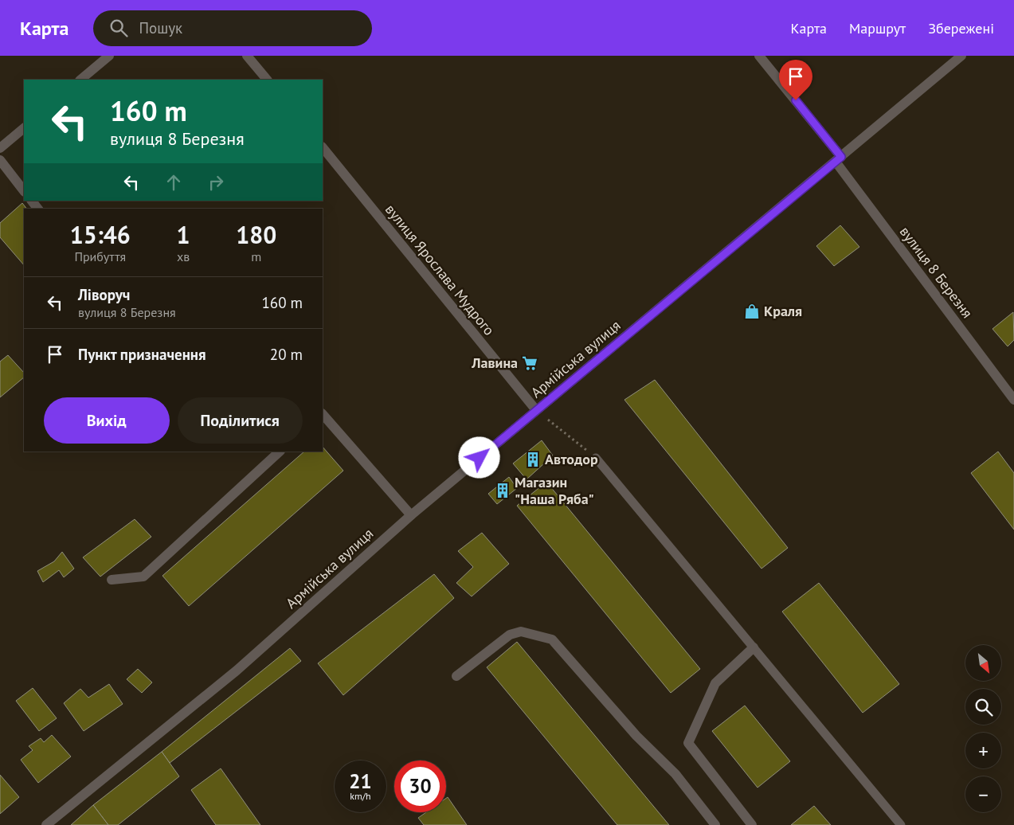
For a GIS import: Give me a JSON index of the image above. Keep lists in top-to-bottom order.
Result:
{
  "streets": {
    "street": ["вулиця Ярослава Мудрого", "вулиця 8 Березня", "Армійська вулиця"]
  },
  "crossings": [
    ["вулиця Ярослава Мудрого", "Армійська вулиця"],
    ["вулиця 8 Березня", "Армійська вулиця"]
  ],
  "places": {
    "shop": ["Краля"],
    "supermarket": ["Лавина"],
    "building": ["Автодор", "Магазин \"Наша Ряба\""]
  },
  "north": "bottom right",
  "page": {
    "header": "Карта",
    "search": "Пошук",
    "nav": ["Карта", "Маршрут", "Збережені"],
    "turn": ["160 m", "вулиця 8 Березня"],
    "eta": [
      "15:46",
      "Прибуття",
      "1",
      "хв",
      "180",
      "m"
    ],
    "list": [
      {
        "name": "Ліворуч",
        "note": "вулиця 8 Березня",
        "value": "160 m"
      },
      {
        "name": "Пункт призначення",
        "value": "20 m"
      }
    ],
    "buttons": ["Вихід", "Поділитися"],
    "map_buttons": ["+", "−"],
    "speed": "21 km/h",
    "limit": "30"
  }
}
